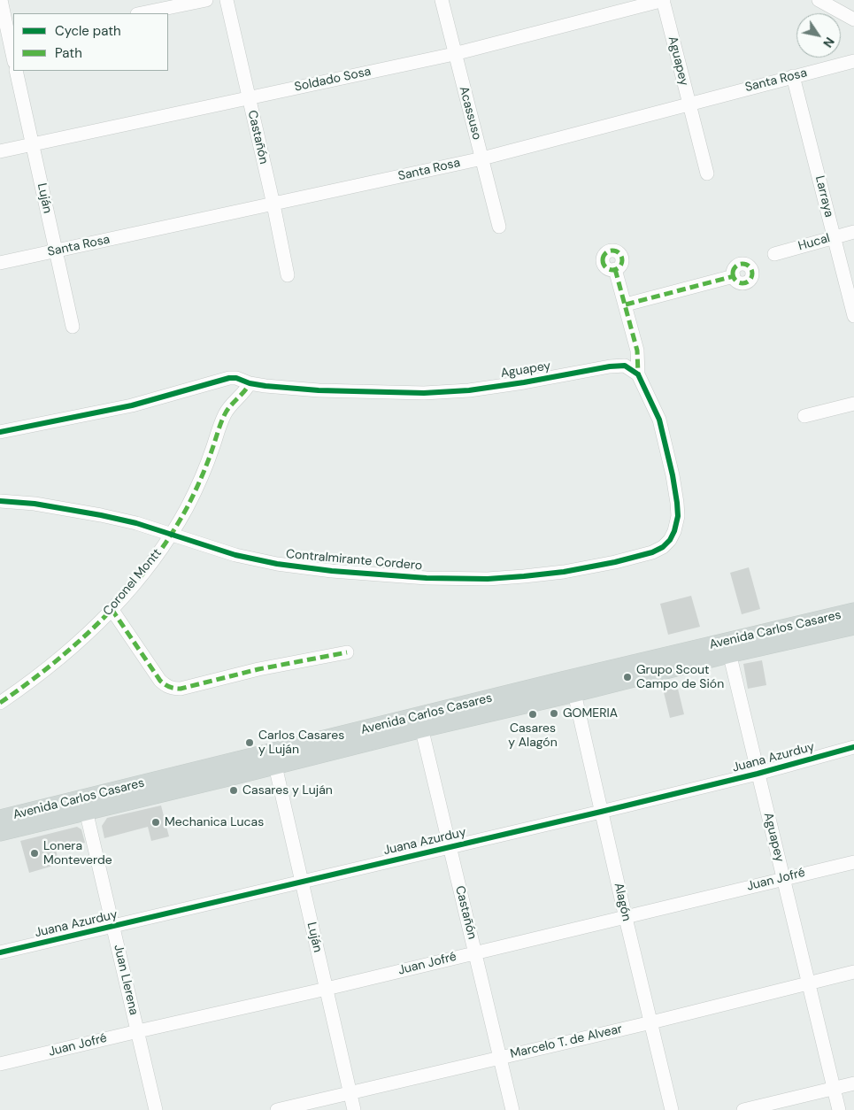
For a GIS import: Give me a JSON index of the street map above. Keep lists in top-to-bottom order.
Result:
{
  "streets": {
    "main road": ["Avenida Carlos Casares"],
    "street": [
      "Aguapey",
      "Soldado Sosa",
      "Santa Rosa",
      "Acassuso",
      "Castañón",
      "Larraya",
      "Luján",
      "Hucal",
      "Contralmirante Cordero",
      "Coronel Montt",
      "Juana Azurduy",
      "Juan Jofré",
      "Alagón",
      "Juan Llerena",
      "Marcelo T. de Alvear"
    ]
  },
  "crossings": [
    ["Aguapey", "Soldado Sosa"],
    ["Aguapey", "Santa Rosa"],
    ["Aguapey", "Contralmirante Cordero"],
    ["Aguapey", "Coronel Montt"],
    ["Aguapey", "Avenida Carlos Casares"],
    ["Aguapey", "Juana Azurduy"],
    ["Aguapey", "Juan Jofré"],
    ["Aguapey", "Marcelo T. de Alvear"],
    ["Soldado Sosa", "Acassuso"],
    ["Soldado Sosa", "Castañón"],
    ["Soldado Sosa", "Luján"],
    ["Santa Rosa", "Acassuso"],
    ["Santa Rosa", "Castañón"],
    ["Santa Rosa", "Larraya"],
    ["Santa Rosa", "Luján"],
    ["Castañón", "Avenida Carlos Casares"],
    ["Castañón", "Juana Azurduy"],
    ["Castañón", "Juan Jofré"],
    ["Castañón", "Marcelo T. de Alvear"],
    ["Larraya", "Hucal"],
    ["Luján", "Avenida Carlos Casares"],
    ["Luján", "Juana Azurduy"],
    ["Luján", "Juan Jofré"],
    ["Luján", "Marcelo T. de Alvear"],
    ["Contralmirante Cordero", "Coronel Montt"],
    ["Avenida Carlos Casares", "Alagón"],
    ["Avenida Carlos Casares", "Juan Llerena"],
    ["Juana Azurduy", "Alagón"],
    ["Juana Azurduy", "Juan Llerena"],
    ["Juan Jofré", "Alagón"],
    ["Juan Jofré", "Juan Llerena"],
    ["Alagón", "Marcelo T. de Alvear"]
  ],
  "places": [
    "Grupo Scout Campo de Sión",
    "GOMERIA",
    "Casares y Alagón",
    "Carlos Casares y Luján",
    "Casares y Luján",
    "Mechanica Lucas",
    "Lonera Monteverde"
  ],
  "legend": ["Cycle path", "Path"],
  "north": "bottom right"
}
